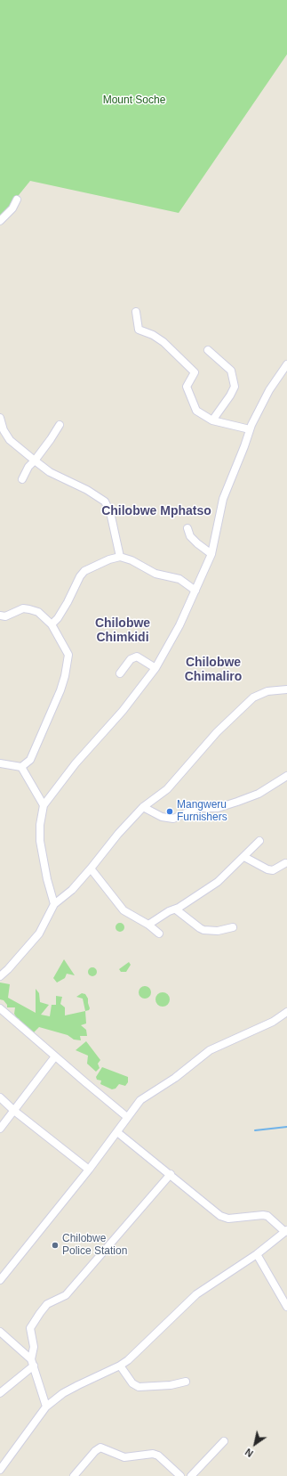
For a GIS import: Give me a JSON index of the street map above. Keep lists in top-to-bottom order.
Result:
{
  "districts": ["Chilobwe Mphatso", "Chilobwe Chimkidi", "Chilobwe Chimaliro"],
  "parks": ["Mount Soche"],
  "places": ["Mangweru Furnishers", "Chilobwe Police Station"],
  "north": "bottom left"
}
